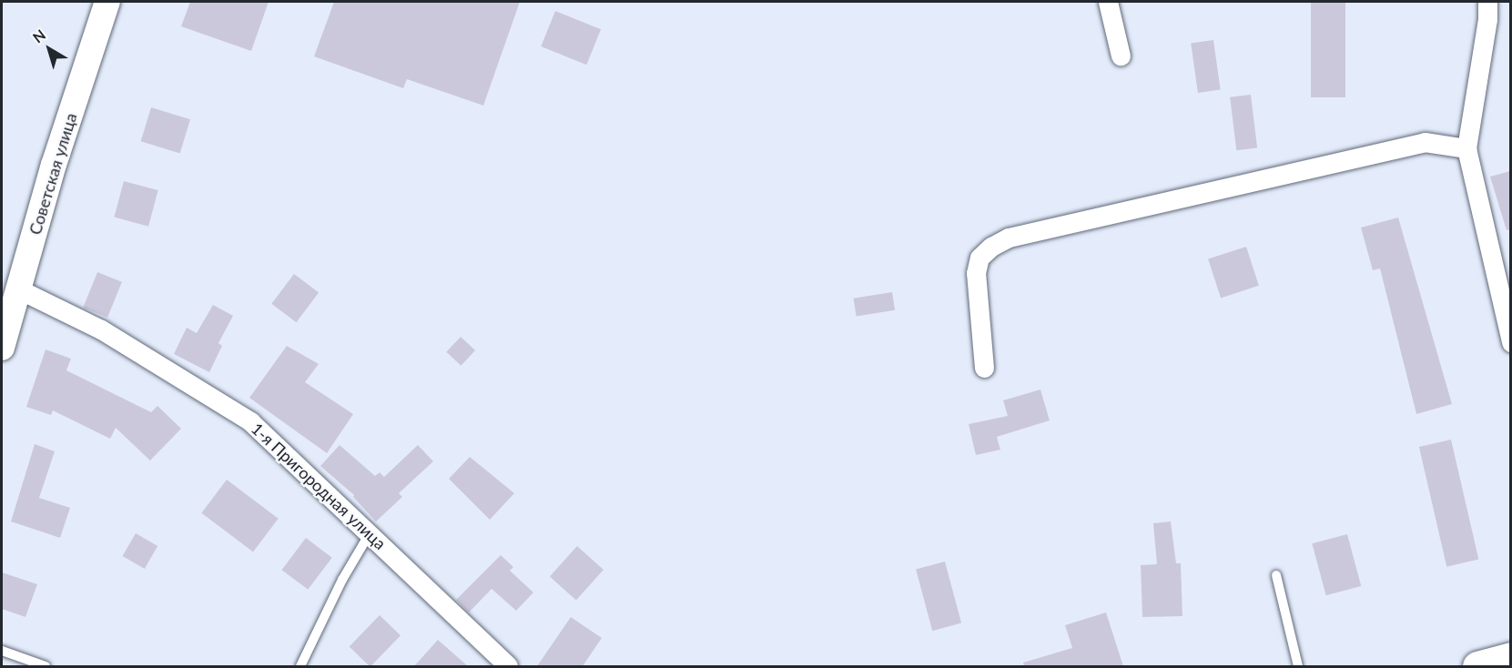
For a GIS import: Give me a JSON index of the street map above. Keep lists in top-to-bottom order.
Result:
{
  "streets": {
    "street": ["Советская улица", "1-я Пригородная улица"]
  },
  "crossings": [
    ["Советская улица", "1-я Пригородная улица"]
  ],
  "north": "top left"
}
